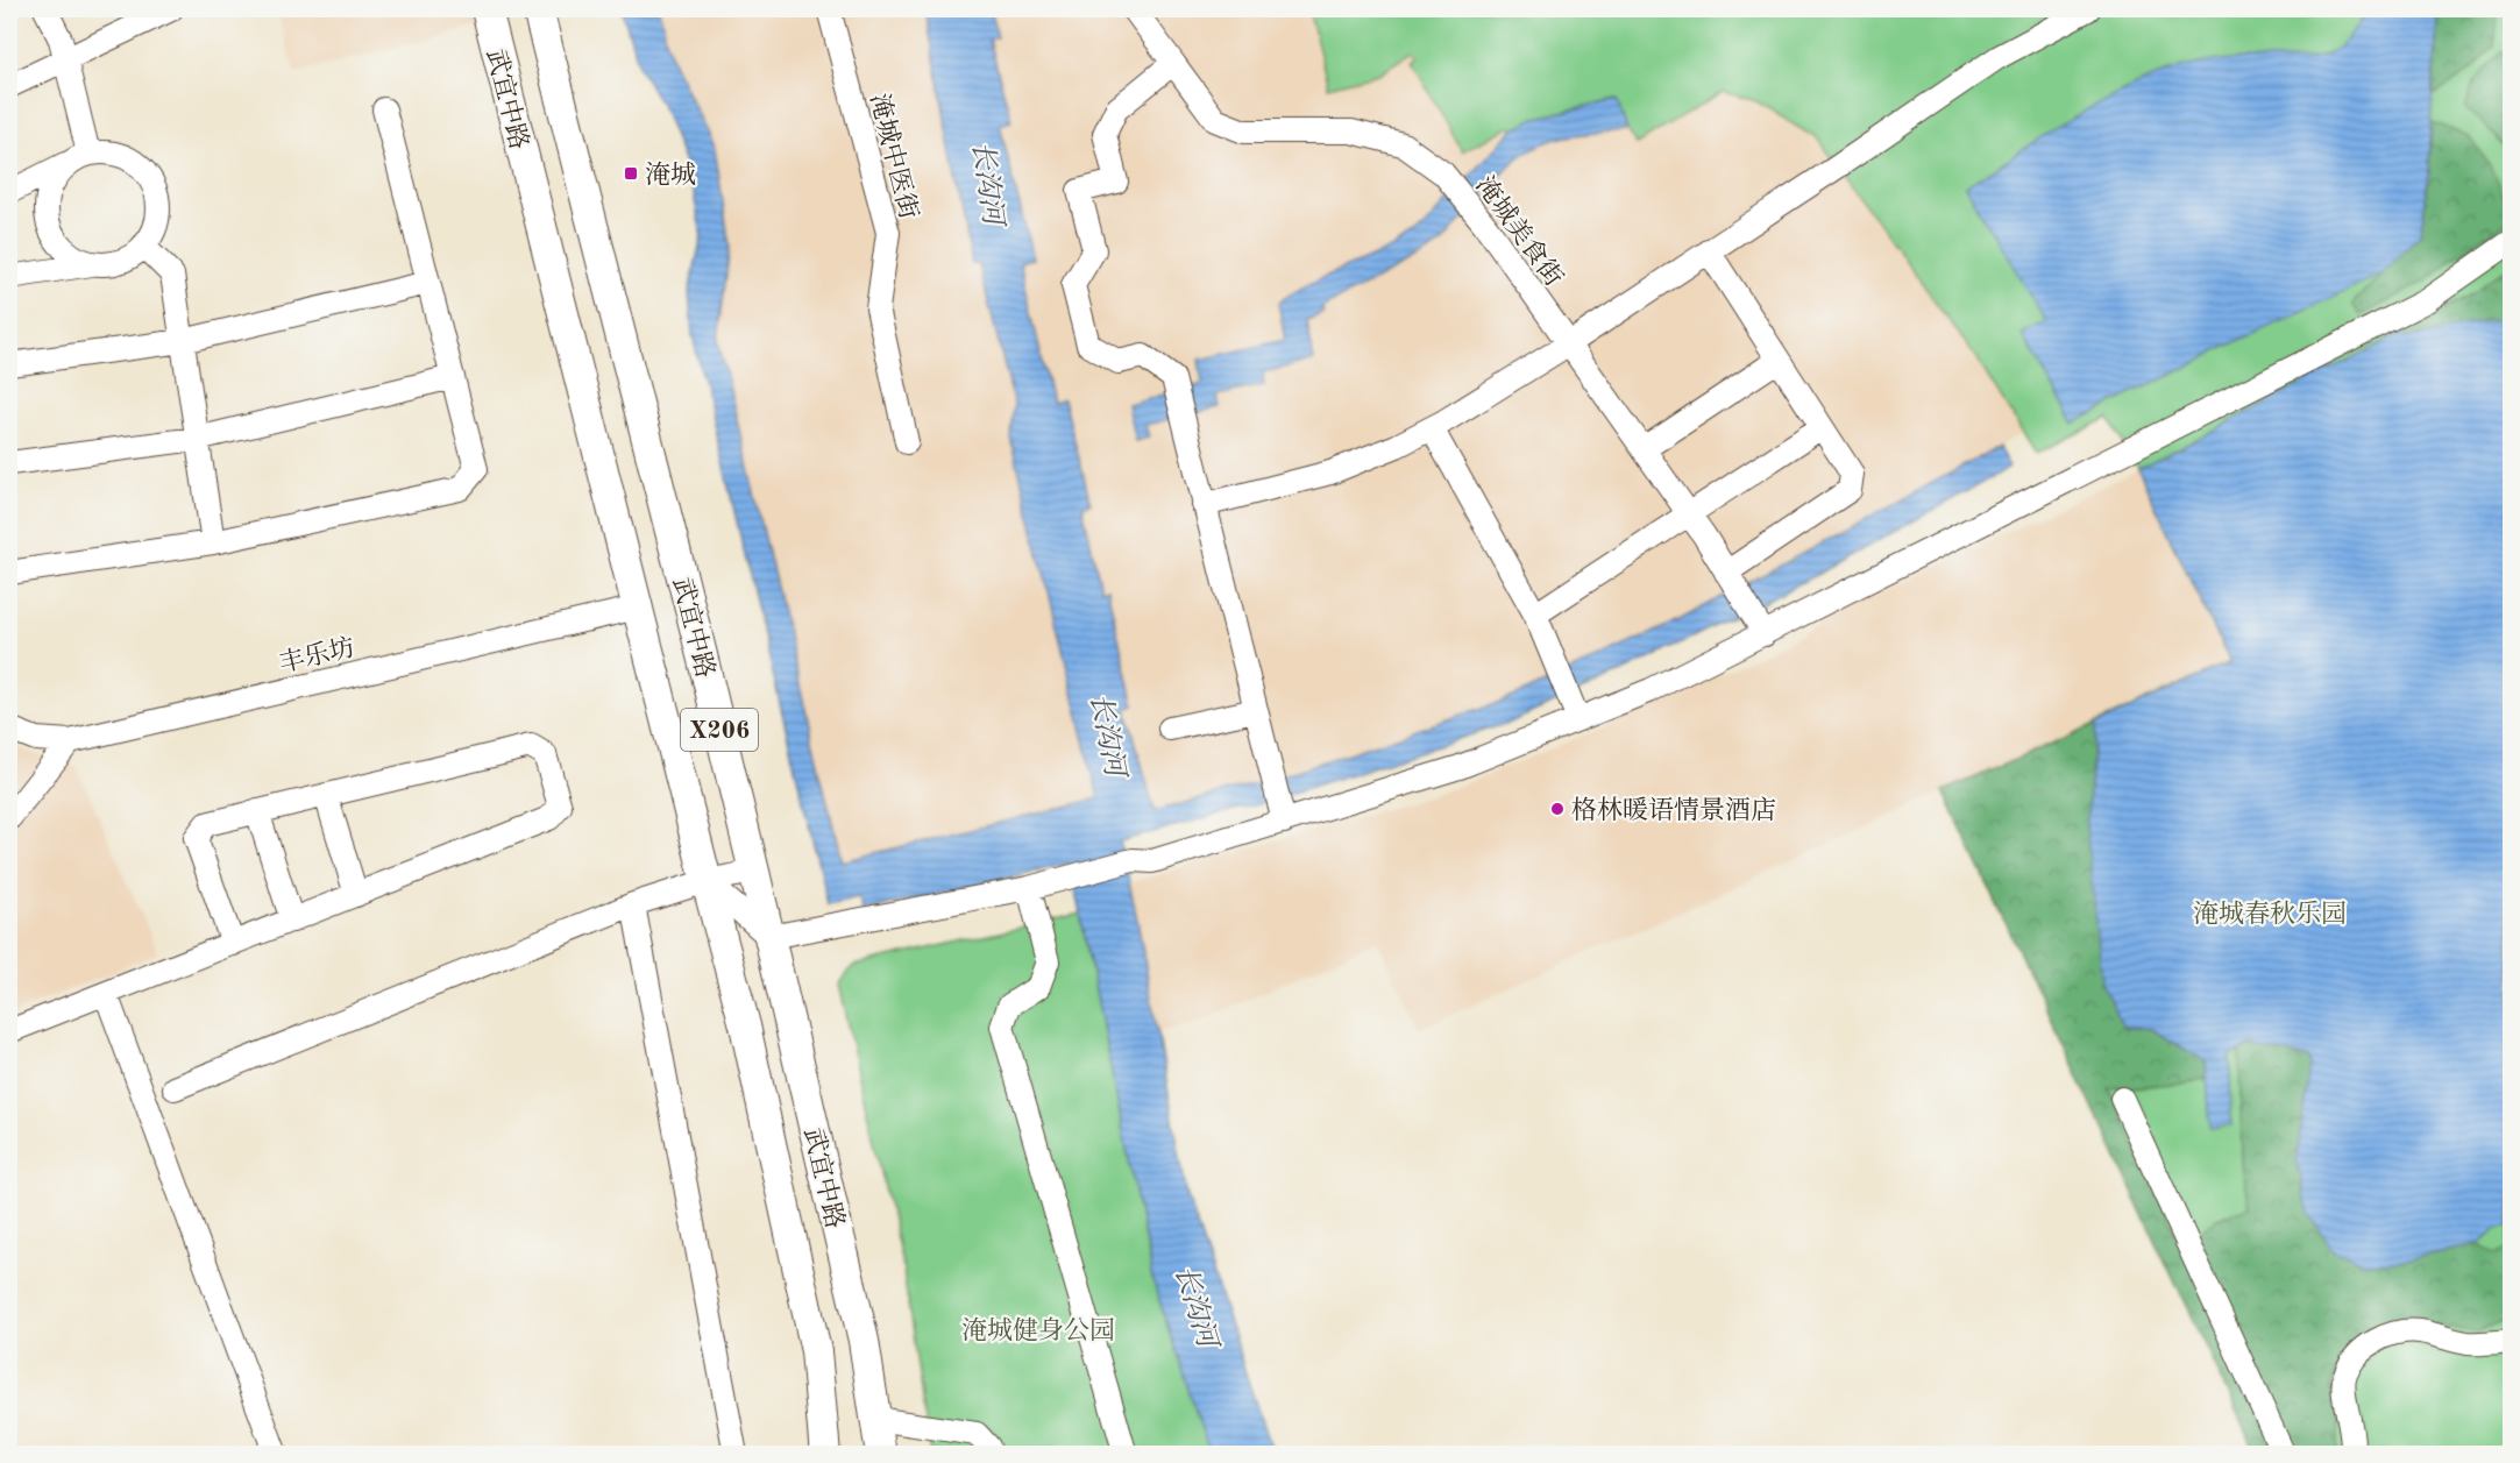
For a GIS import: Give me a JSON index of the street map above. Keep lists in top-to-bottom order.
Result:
{
  "streets": {
    "main road": ["武宜中路", "X206"],
    "street": ["淹城中医街", "淹城美食街", "丰乐坊"]
  },
  "crossings": [
    ["武宜中路", "丰乐坊"]
  ],
  "water": ["长沟河"],
  "parks": ["淹城春秋乐园", "淹城健身公园"],
  "places": {
    "transit": ["淹城"],
    "other": ["格林暖语情景酒店"]
  }
}
